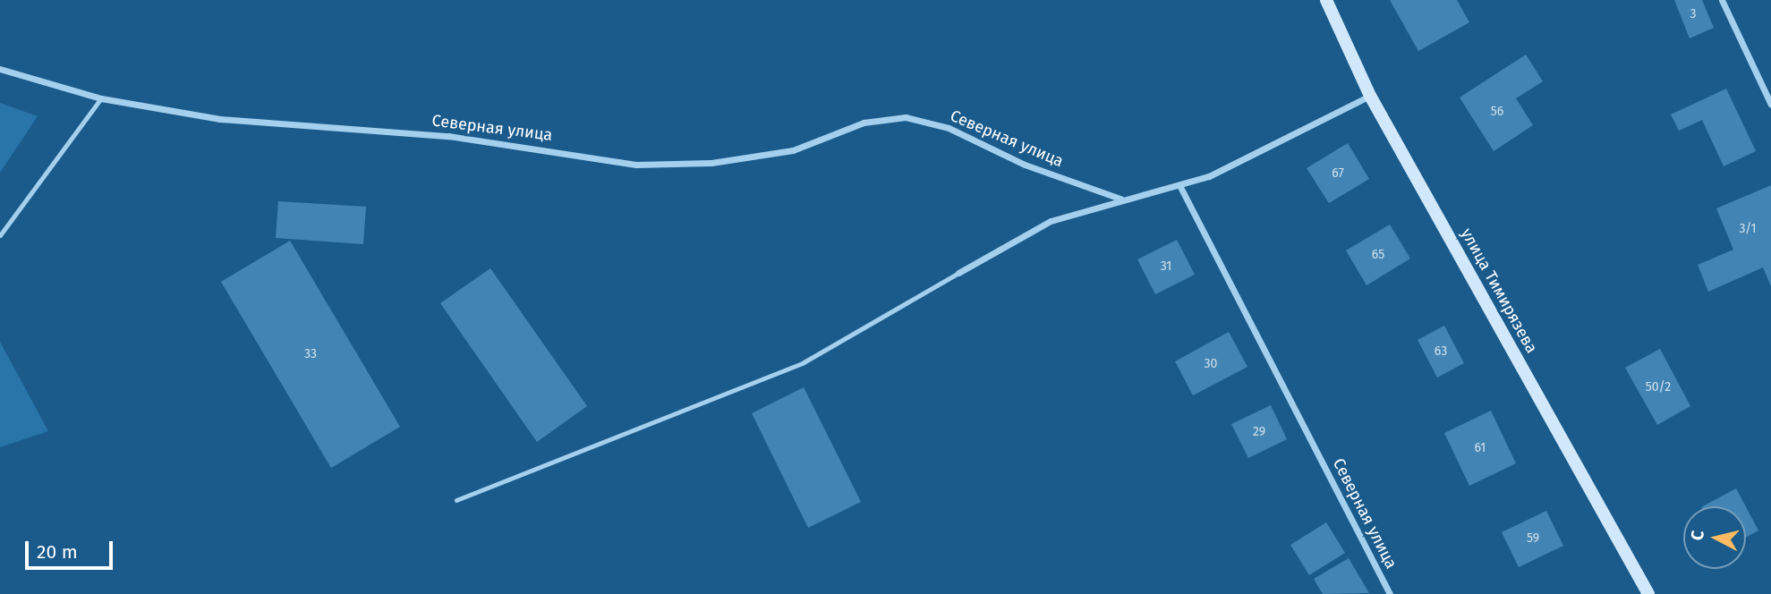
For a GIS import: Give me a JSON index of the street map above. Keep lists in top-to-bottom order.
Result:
{
  "streets": {
    "street": ["Северная улица", "улица Тимирязева"]
  },
  "house_numbers": [
    "3",
    "56",
    "67",
    "3/1",
    "65",
    "31",
    "63",
    "33",
    "30",
    "50/2",
    "29",
    "61",
    "59"
  ],
  "scale_bar": "20 m",
  "north": "left"
}
